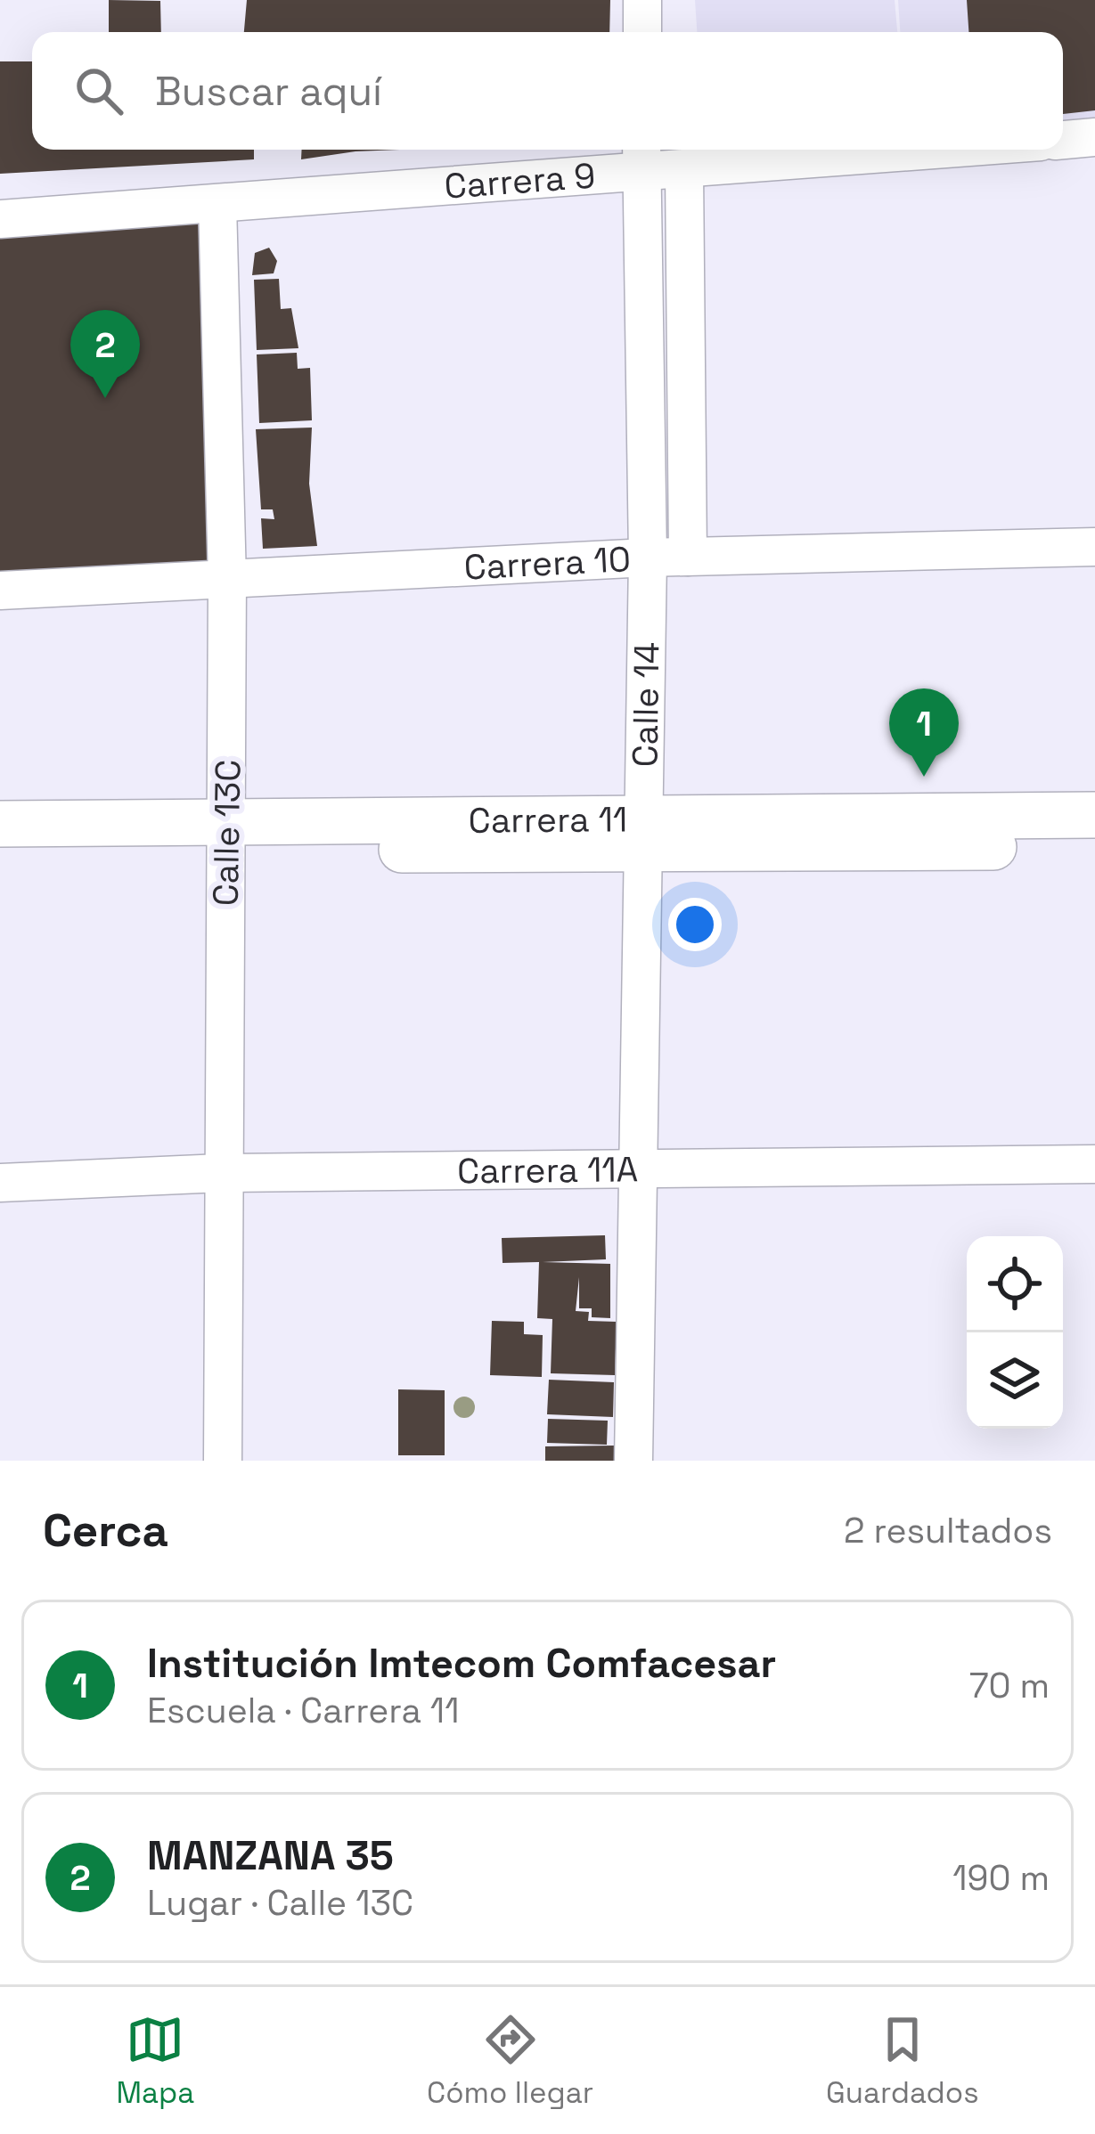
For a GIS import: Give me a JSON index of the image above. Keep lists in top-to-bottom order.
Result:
{
  "streets": {
    "main road": ["Carrera 11"],
    "street": [
      "Carrera 9",
      "Carrera 10",
      "Calle 14",
      "Calle 13C",
      "Carrera 11A"
    ]
  },
  "crossings": [
    ["Carrera 9", "Calle 14"],
    ["Carrera 9", "Calle 13C"],
    ["Carrera 10", "Calle 14"],
    ["Carrera 10", "Calle 13C"],
    ["Calle 14", "Carrera 11"],
    ["Calle 14", "Carrera 11A"],
    ["Carrera 11", "Calle 13C"],
    ["Calle 13C", "Carrera 11A"]
  ],
  "page": {
    "search": "Buscar aquí",
    "pins": ["2", "1"],
    "heading": ["Cerca", "2 resultados"],
    "list": [
      {
        "mark": "1",
        "name": "Institución Imtecom Comfacesar",
        "note": "Escuela · Carrera 11",
        "value": "70 m"
      },
      {
        "mark": "2",
        "name": "MANZANA 35",
        "note": "Lugar · Calle 13C",
        "value": "190 m"
      }
    ],
    "nav": ["Mapa", "Cómo llegar", "Guardados"]
  }
}
